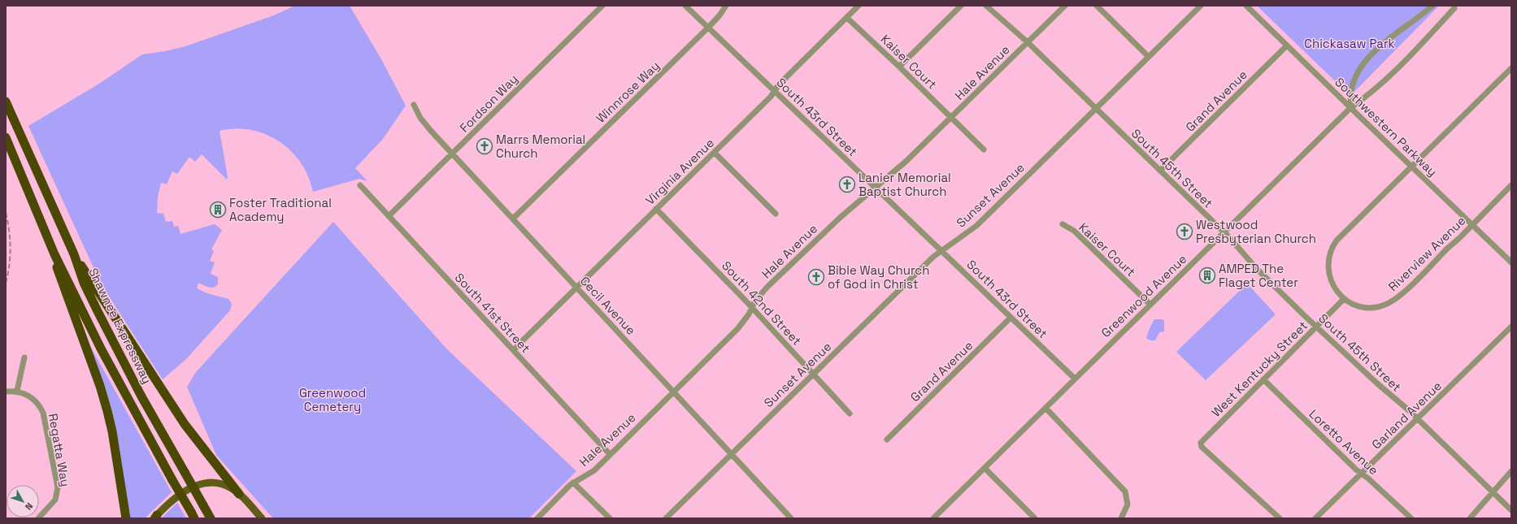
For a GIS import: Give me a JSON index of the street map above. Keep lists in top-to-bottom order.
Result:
{
  "streets": {
    "highway": ["Shawnee Expressway"],
    "street": [
      "Kaiser Court",
      "Hale Avenue",
      "Winnrose Way",
      "Grand Avenue",
      "Fordson Way",
      "South 43rd Street",
      "Southwestern Parkway",
      "South 45th Street",
      "Virginia Avenue",
      "Sunset Avenue",
      "Riverview Avenue",
      "Greenwood Avenue",
      "South 42nd Street",
      "Cecil Avenue",
      "South 41st Street",
      "West Kentucky Street",
      "Garland Avenue",
      "Loretto Avenue",
      "Regatta Way"
    ]
  },
  "crossings": [
    ["Kaiser Court", "Hale Avenue"],
    ["Kaiser Court", "Virginia Avenue"],
    ["Kaiser Court", "Greenwood Avenue"],
    ["Hale Avenue", "South 43rd Street"],
    ["Hale Avenue", "South 45th Street"],
    ["Hale Avenue", "South 42nd Street"],
    ["Hale Avenue", "Cecil Avenue"],
    ["Hale Avenue", "South 41st Street"],
    ["Winnrose Way", "South 43rd Street"],
    ["Winnrose Way", "Cecil Avenue"],
    ["Grand Avenue", "South 43rd Street"],
    ["Grand Avenue", "Southwestern Parkway"],
    ["Grand Avenue", "South 45th Street"],
    ["Fordson Way", "Cecil Avenue"],
    ["Fordson Way", "South 41st Street"],
    ["South 43rd Street", "Virginia Avenue"],
    ["South 43rd Street", "Sunset Avenue"],
    ["South 43rd Street", "Greenwood Avenue"],
    ["Southwestern Parkway", "Riverview Avenue"],
    ["Southwestern Parkway", "Greenwood Avenue"],
    ["South 45th Street", "Sunset Avenue"],
    ["South 45th Street", "Greenwood Avenue"],
    ["South 45th Street", "West Kentucky Street"],
    ["South 45th Street", "Garland Avenue"],
    ["Virginia Avenue", "South 42nd Street"],
    ["Virginia Avenue", "Cecil Avenue"],
    ["Virginia Avenue", "South 41st Street"],
    ["Sunset Avenue", "South 42nd Street"],
    ["Sunset Avenue", "Cecil Avenue"],
    ["Riverview Avenue", "West Kentucky Street"],
    ["West Kentucky Street", "Loretto Avenue"],
    ["Garland Avenue", "Loretto Avenue"]
  ],
  "parks": ["Chickasaw Park", "Greenwood Cemetery"],
  "places": {
    "church": [
      "Marrs Memorial Church",
      "Lanier Memorial Baptist Church",
      "Westwood Presbyterian Church",
      "Bible Way Church of God in Christ"
    ],
    "building": ["Foster Traditional Academy", "AMPED The Flaget Center"]
  },
  "north": "bottom right"
}
